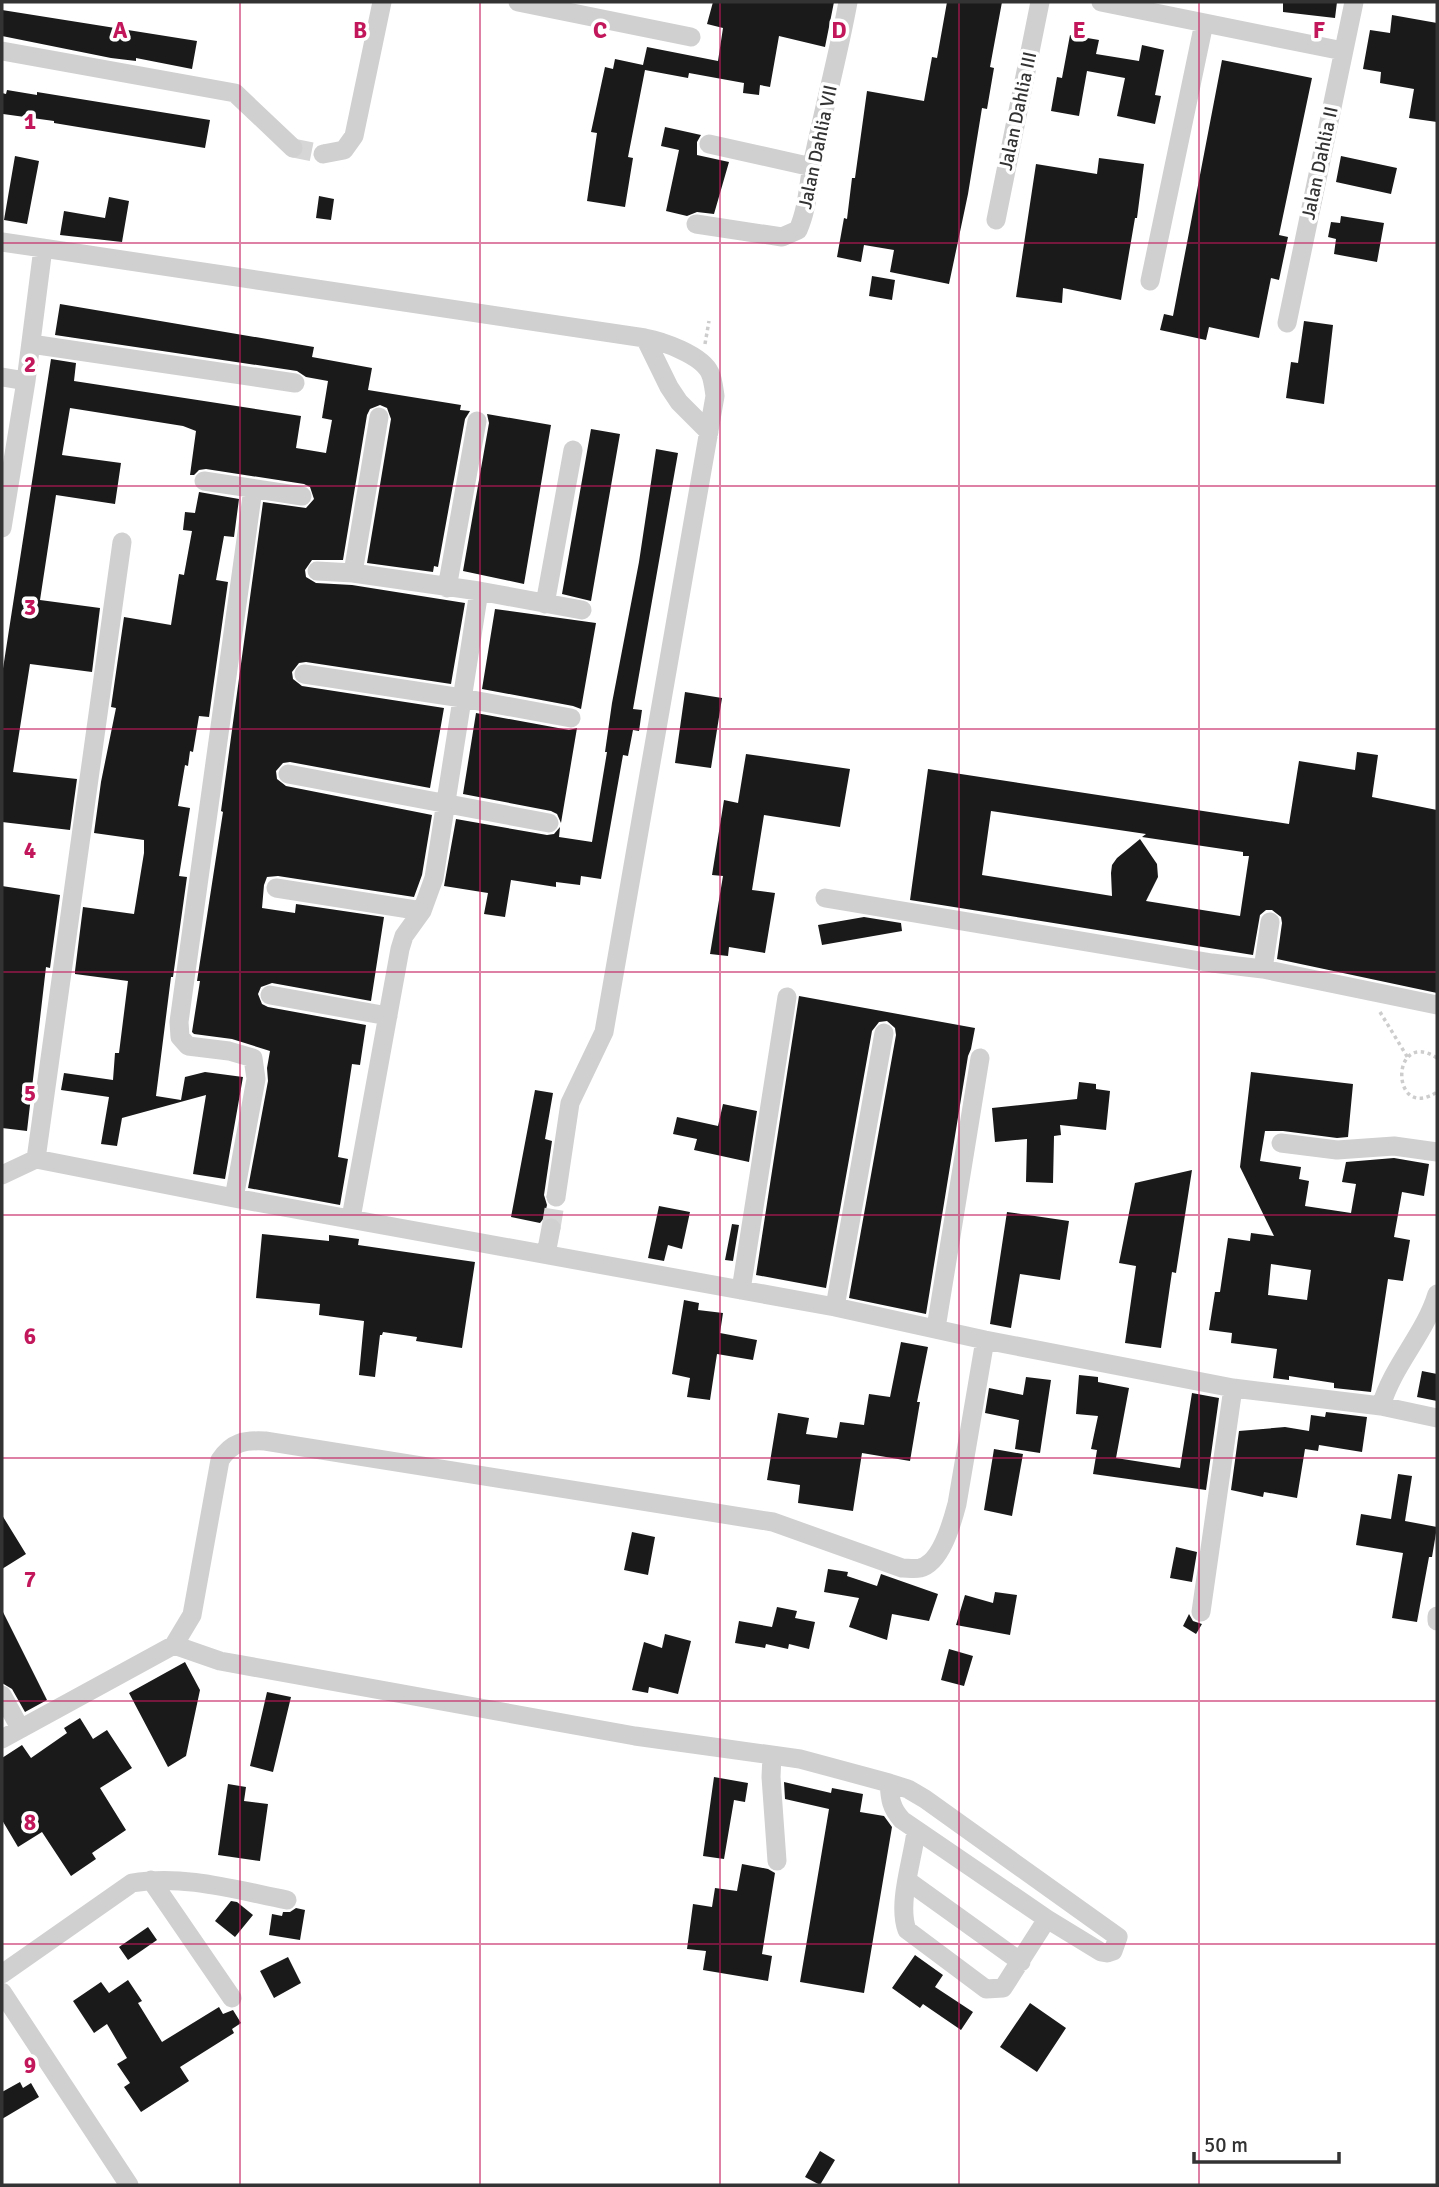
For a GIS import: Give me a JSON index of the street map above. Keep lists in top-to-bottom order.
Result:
{
  "streets": {
    "street": ["Jalan Dahlia III", "Jalan Dahlia VII", "Jalan Dahlia II"]
  },
  "scale_bar": "50 m",
  "grid": {
    "columns": [
      "A",
      "B",
      "C",
      "D",
      "E",
      "F"
    ],
    "rows": [
      "1",
      "2",
      "3",
      "4",
      "5",
      "6",
      "7",
      "8",
      "9"
    ]
  }
}
